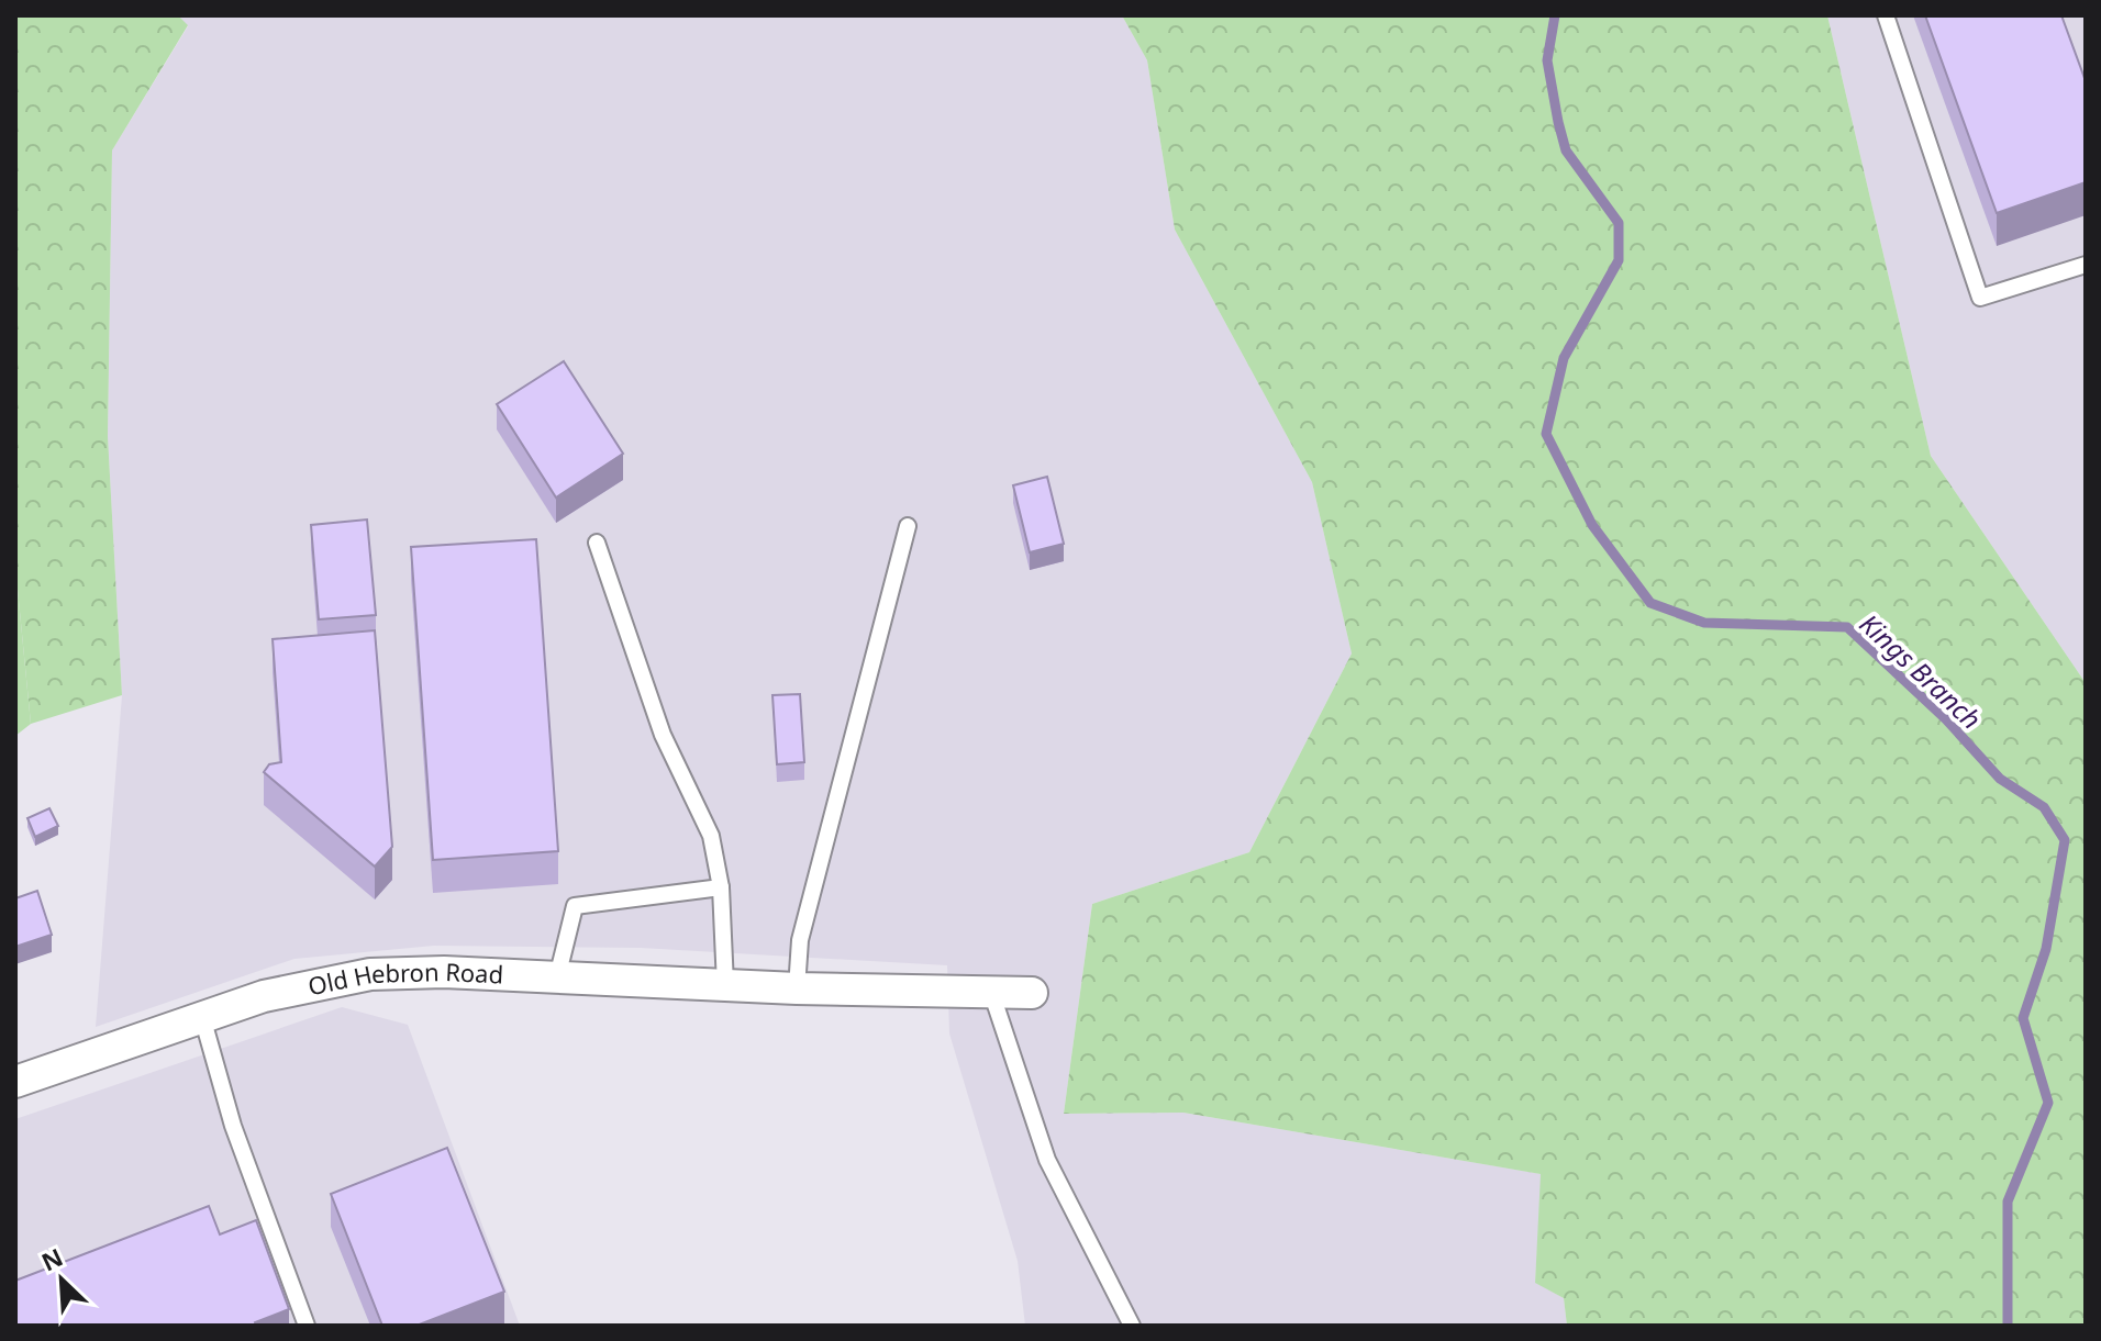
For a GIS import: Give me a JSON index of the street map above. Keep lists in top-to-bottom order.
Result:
{
  "streets": {
    "street": ["Old Hebron Road"]
  },
  "water": ["Kings Branch"],
  "north": "top left"
}
